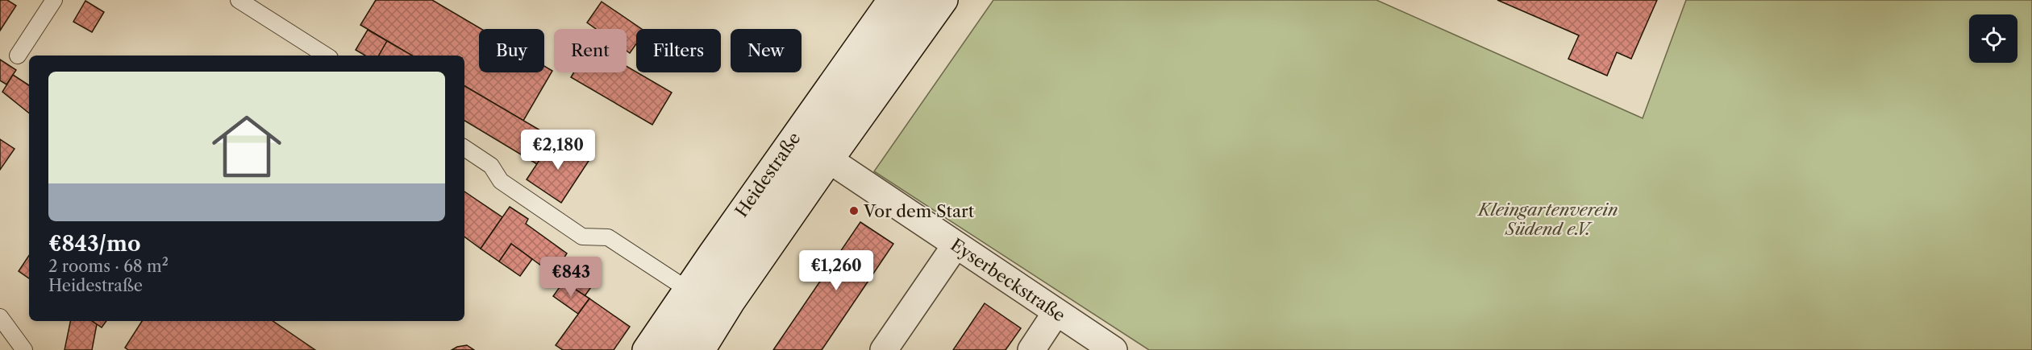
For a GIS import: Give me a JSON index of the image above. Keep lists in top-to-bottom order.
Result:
{
  "streets": {
    "main road": ["Heidestraße", "Eyserbeckstraße"]
  },
  "parks": ["Kleingartenverein Südend e.V."],
  "places": ["Vor dem Start"],
  "page": {
    "chip": [
      "Buy",
      "Rent",
      "Filters",
      "New"
    ],
    "list": [
      {
        "name": "€843/mo",
        "note": "2 rooms · 68 m² · Heidestraße"
      }
    ],
    "price": ["€2,180", "€1,260", "€843"]
  }
}
